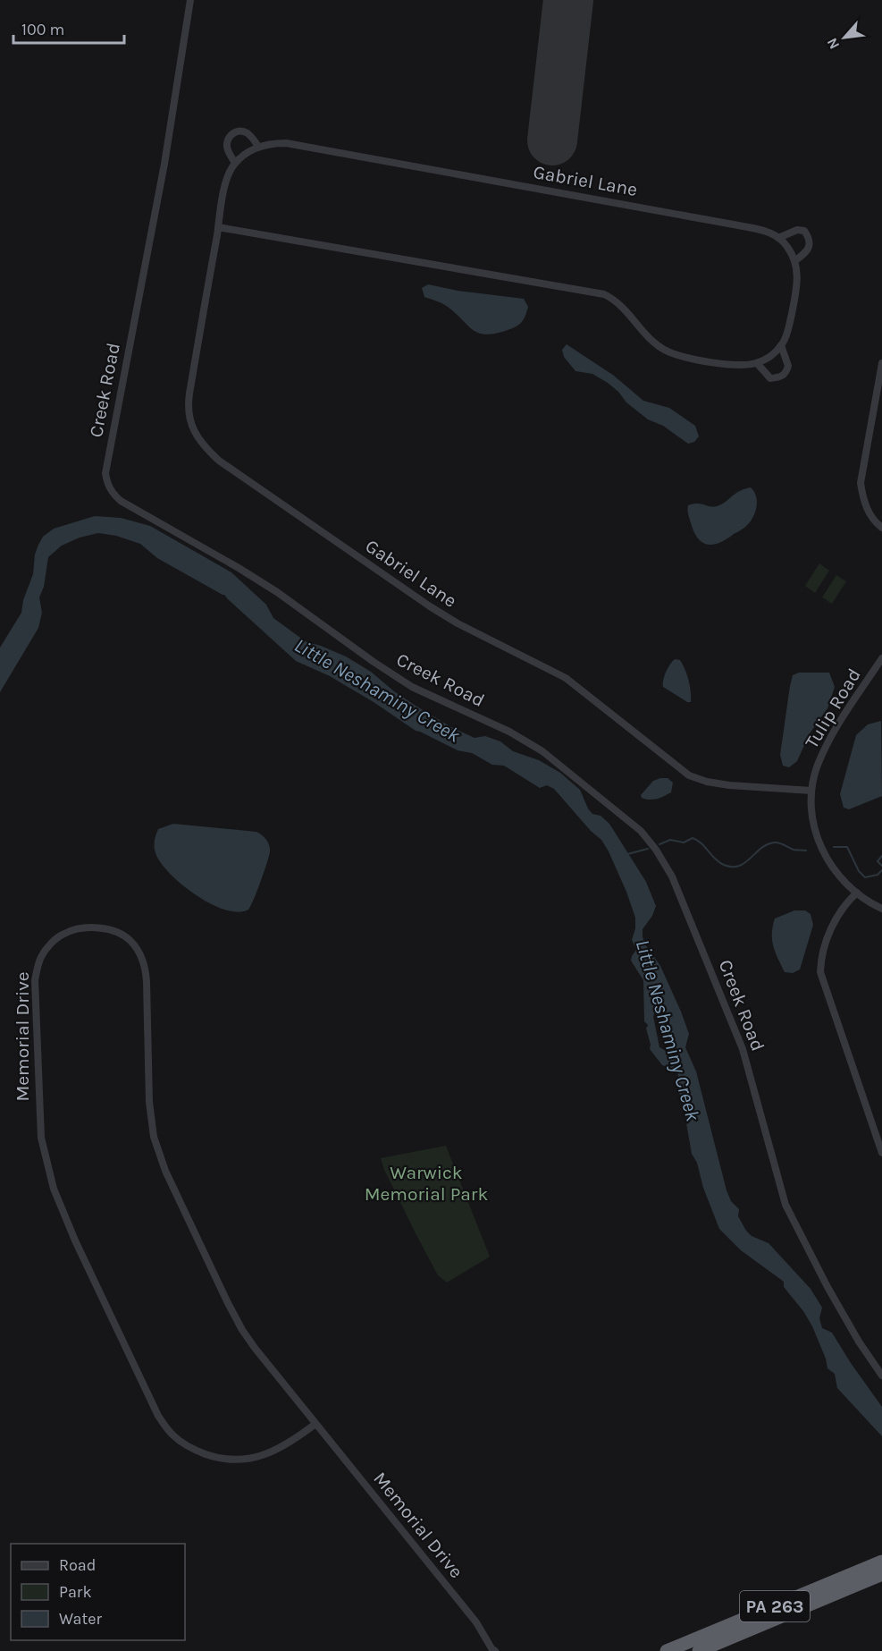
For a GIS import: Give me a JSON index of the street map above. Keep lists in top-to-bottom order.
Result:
{
  "streets": {
    "highway": ["PA 263"],
    "street": [
      "Gabriel Lane",
      "Creek Road",
      "Tulip Road",
      "Memorial Drive"
    ]
  },
  "crossings": [
    ["Gabriel Lane", "Tulip Road"]
  ],
  "water": ["Little Neshaminy Creek"],
  "parks": ["Warwick Memorial Park"],
  "legend": ["Road", "Park", "Water"],
  "scale_bar": "100 m",
  "north": "bottom left"
}
